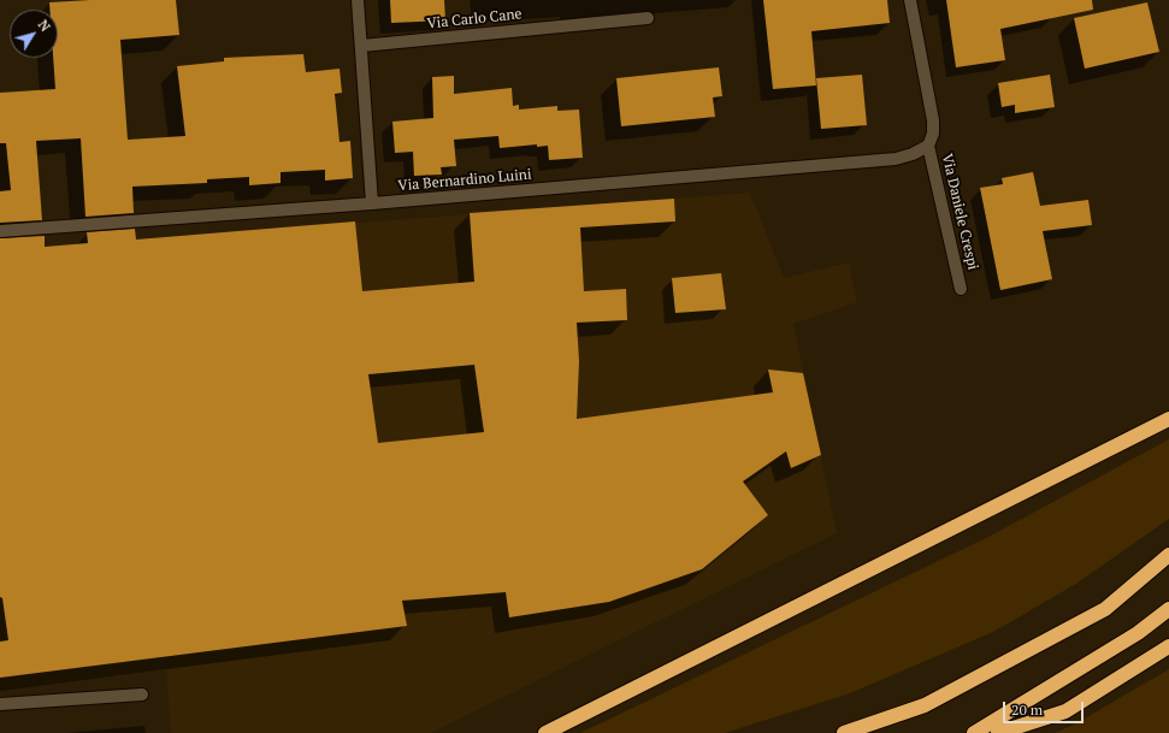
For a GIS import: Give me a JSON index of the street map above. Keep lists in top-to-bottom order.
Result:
{
  "streets": {
    "street": ["Via Carlo Cane", "Via Bernardino Luini", "Via Daniele Crespi"]
  },
  "crossings": [
    ["Via Bernardino Luini", "Via Daniele Crespi"]
  ],
  "scale_bar": "20 m",
  "north": "top right"
}
